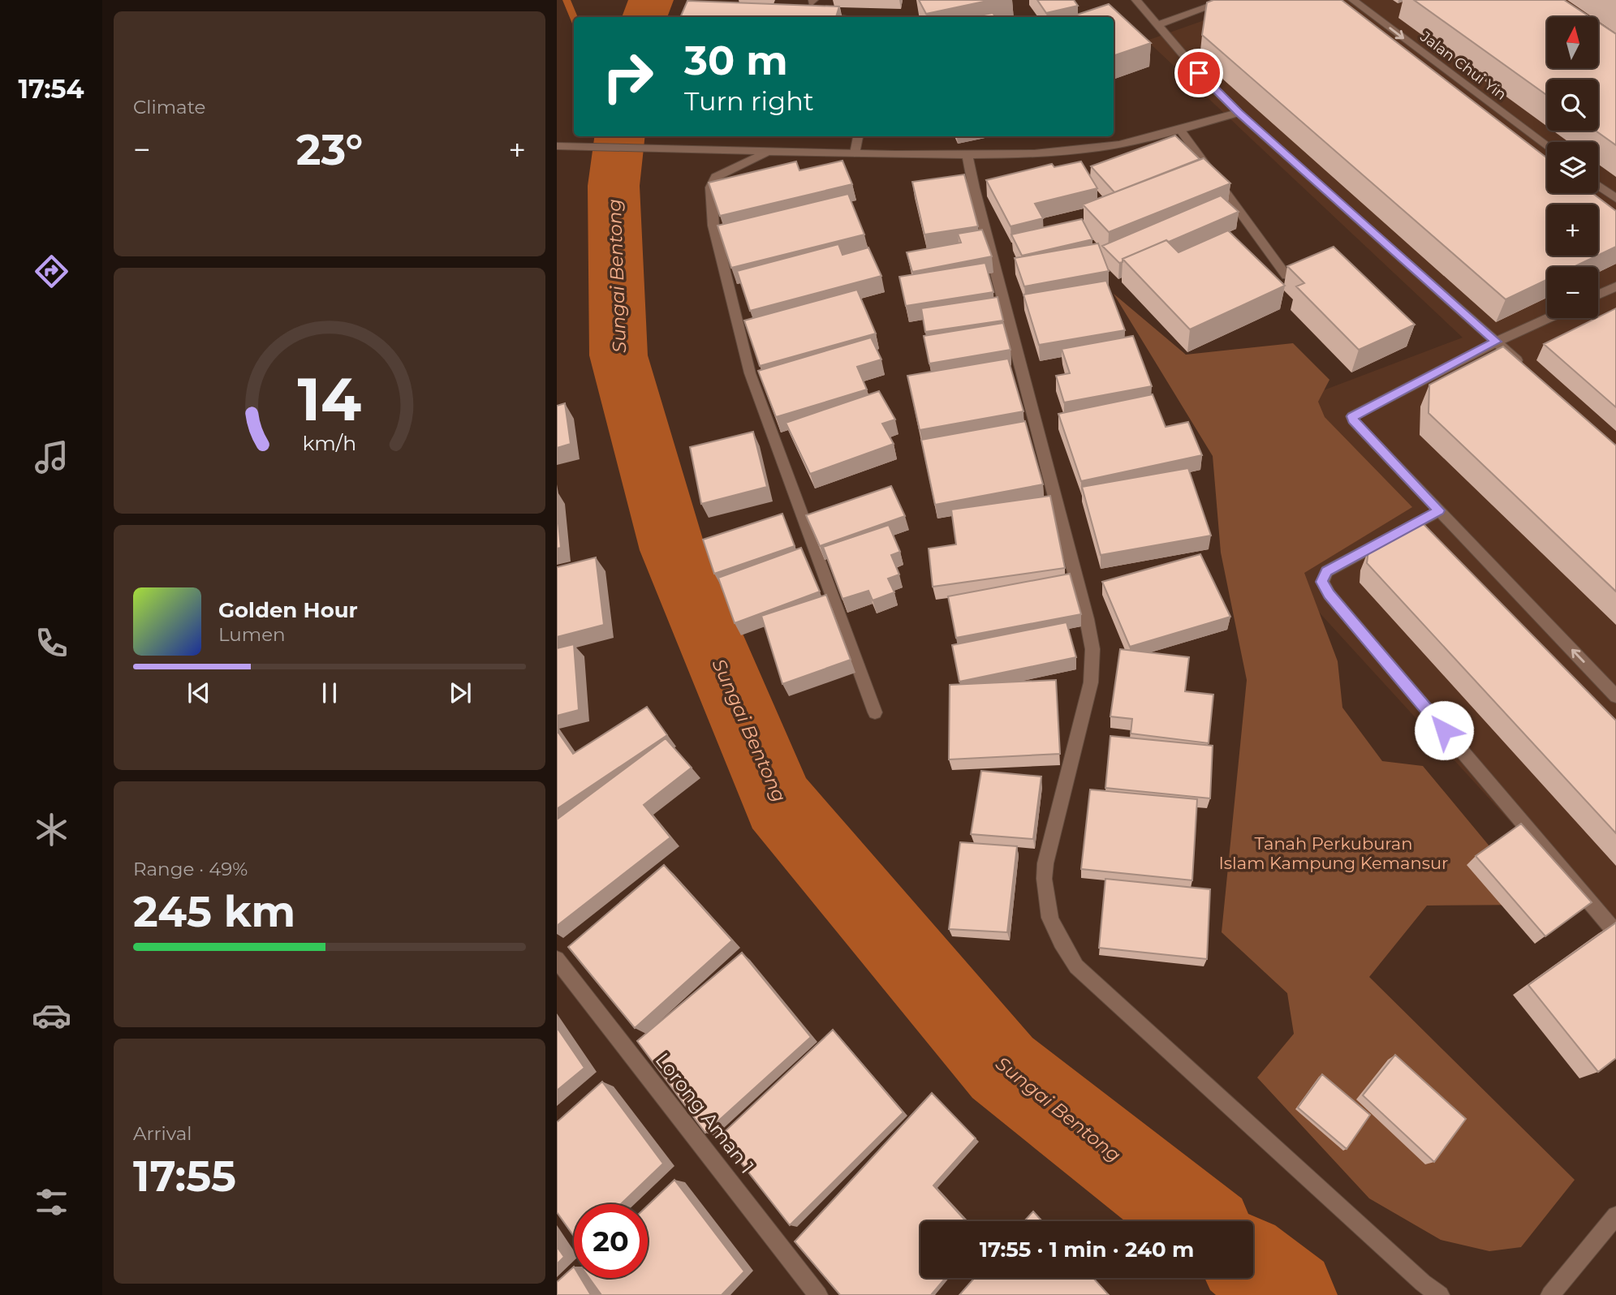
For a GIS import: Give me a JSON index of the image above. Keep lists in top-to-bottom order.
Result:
{
  "streets": {
    "street": ["Jalan Chui Yin", "Lorong Aman 1"]
  },
  "one_way": ["Jalan Chui Yin"],
  "water": ["Sungai Bentong"],
  "parks": ["Tanah Perkuburan Islam Kampung Kemansur"],
  "north": "top",
  "page": {
    "tabs": "17:54",
    "tile": [
      "Climate",
      ["Range · 49%", "245 km"],
      ["Arrival", "17:55"]
    ],
    "map_buttons": ["+", "−"],
    "turn": ["30 m", "Turn right"],
    "heat": ["−", "23°", "+"],
    "song": ["Golden Hour", "Lumen"],
    "limit": "20",
    "trip": "17:55 · 1 min · 240 m",
    "gauge": ["14", "km/h"]
  }
}
